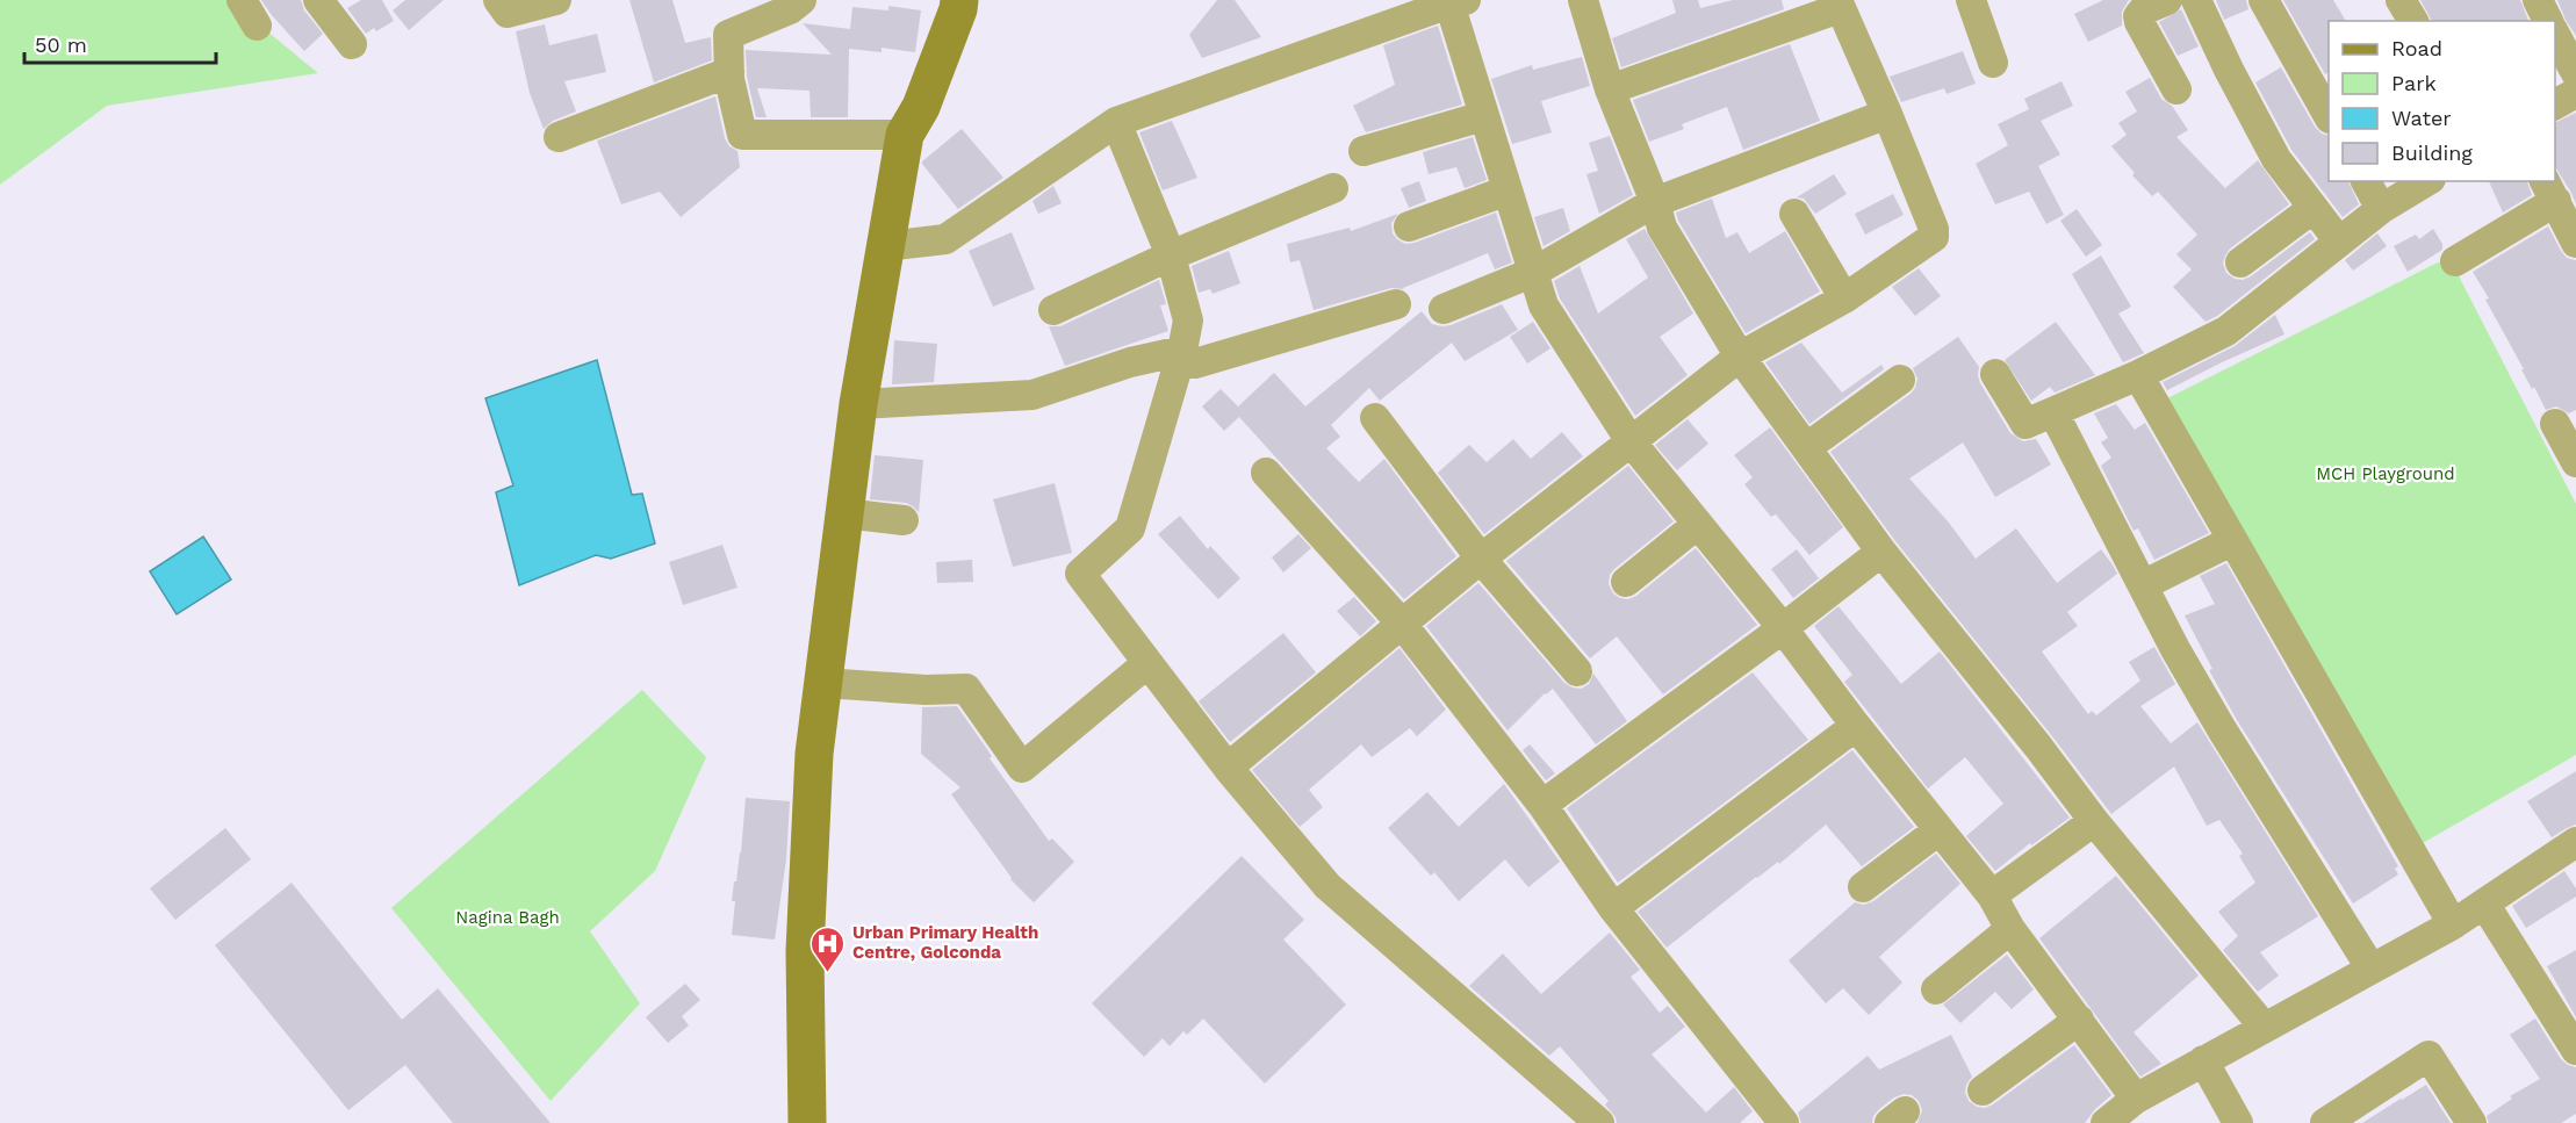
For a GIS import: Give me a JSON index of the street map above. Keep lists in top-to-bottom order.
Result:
{
  "parks": ["MCH Playground", "Nagina Bagh"],
  "places": {
    "hospital": ["Urban Primary Health Centre, Golconda"]
  },
  "legend": [
    "Road",
    "Park",
    "Water",
    "Building"
  ],
  "scale_bar": "50 m"
}
